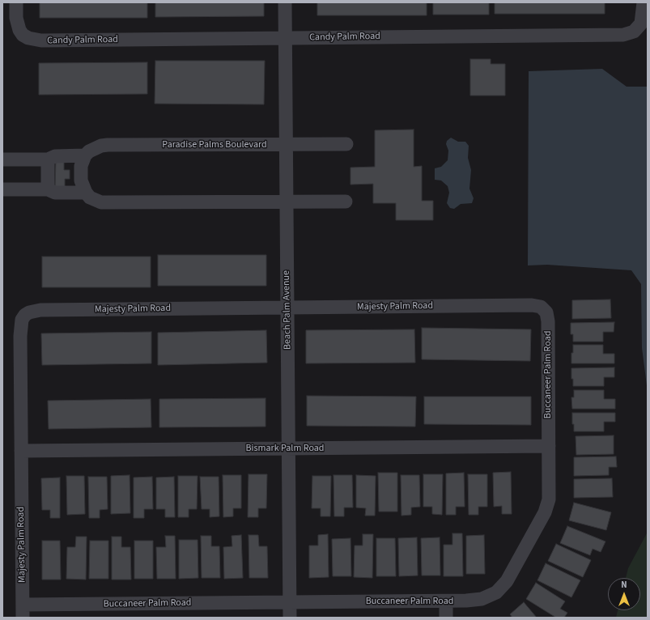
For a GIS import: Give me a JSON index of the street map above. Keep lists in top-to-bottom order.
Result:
{
  "streets": {
    "street": [
      "Candy Palm Road",
      "Paradise Palms Boulevard",
      "Majesty Palm Road",
      "Beach Palm Avenue",
      "Buccaneer Palm Road",
      "Bismark Palm Road"
    ]
  },
  "crossings": [
    ["Candy Palm Road", "Beach Palm Avenue"],
    ["Paradise Palms Boulevard", "Beach Palm Avenue"],
    ["Majesty Palm Road", "Beach Palm Avenue"],
    ["Majesty Palm Road", "Buccaneer Palm Road"],
    ["Majesty Palm Road", "Bismark Palm Road"],
    ["Beach Palm Avenue", "Buccaneer Palm Road"],
    ["Beach Palm Avenue", "Bismark Palm Road"],
    ["Buccaneer Palm Road", "Bismark Palm Road"]
  ],
  "north": "top"
}
